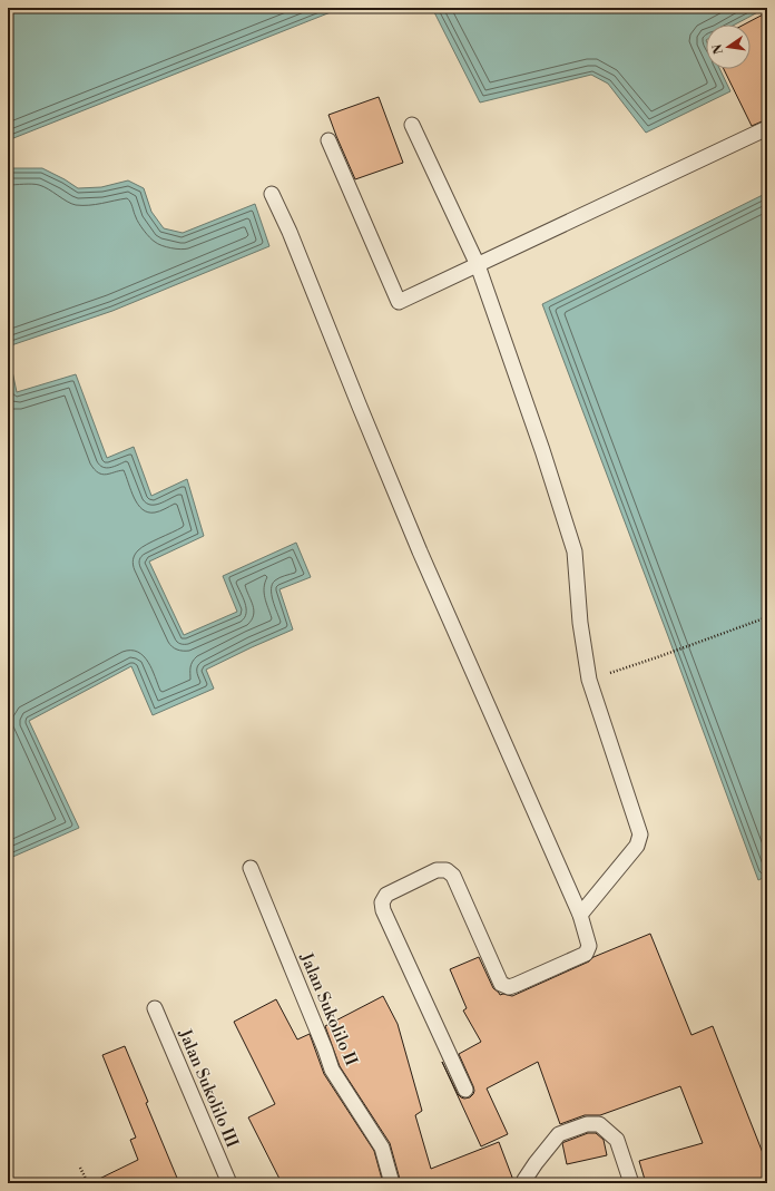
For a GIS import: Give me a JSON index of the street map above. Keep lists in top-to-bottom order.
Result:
{
  "streets": {
    "lane": ["Jalan Sukolilo II", "Jalan Sukolilo III"]
  },
  "north": "left"
}
